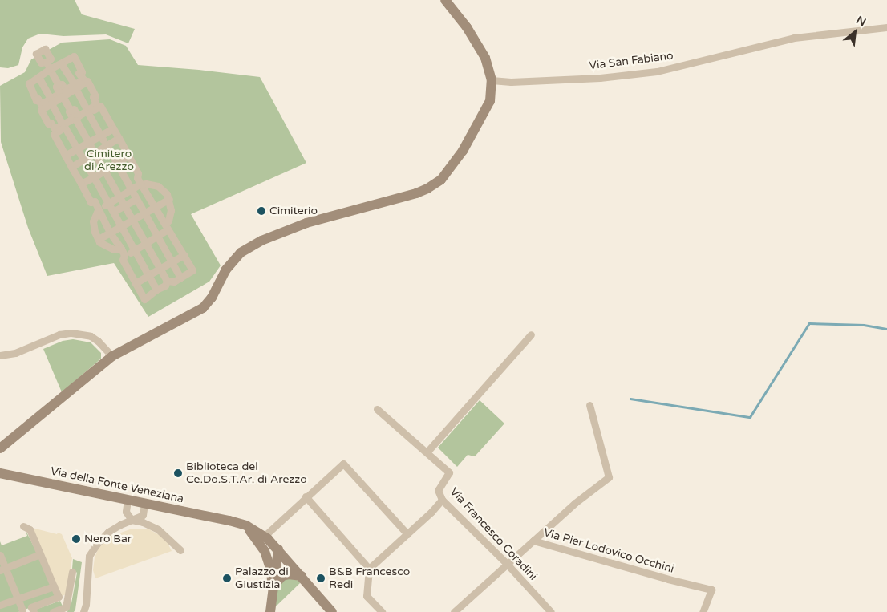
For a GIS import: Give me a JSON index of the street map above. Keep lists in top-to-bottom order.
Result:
{
  "streets": {
    "main road": ["Via della Fonte Veneziana"],
    "street": ["Via San Fabiano", "Via Francesco Coradini", "Via Pier Lodovico Occhini"]
  },
  "crossings": [
    ["Via Francesco Coradini", "Via Pier Lodovico Occhini"]
  ],
  "parks": ["Cimitero di Arezzo"],
  "places": [
    "Cimiterio",
    "Biblioteca del Ce.Do.S.T.Ar. di Arezzo",
    "Nero Bar",
    "Palazzo di Giustizia",
    "B&B Francesco Redi"
  ],
  "north": "top right"
}
